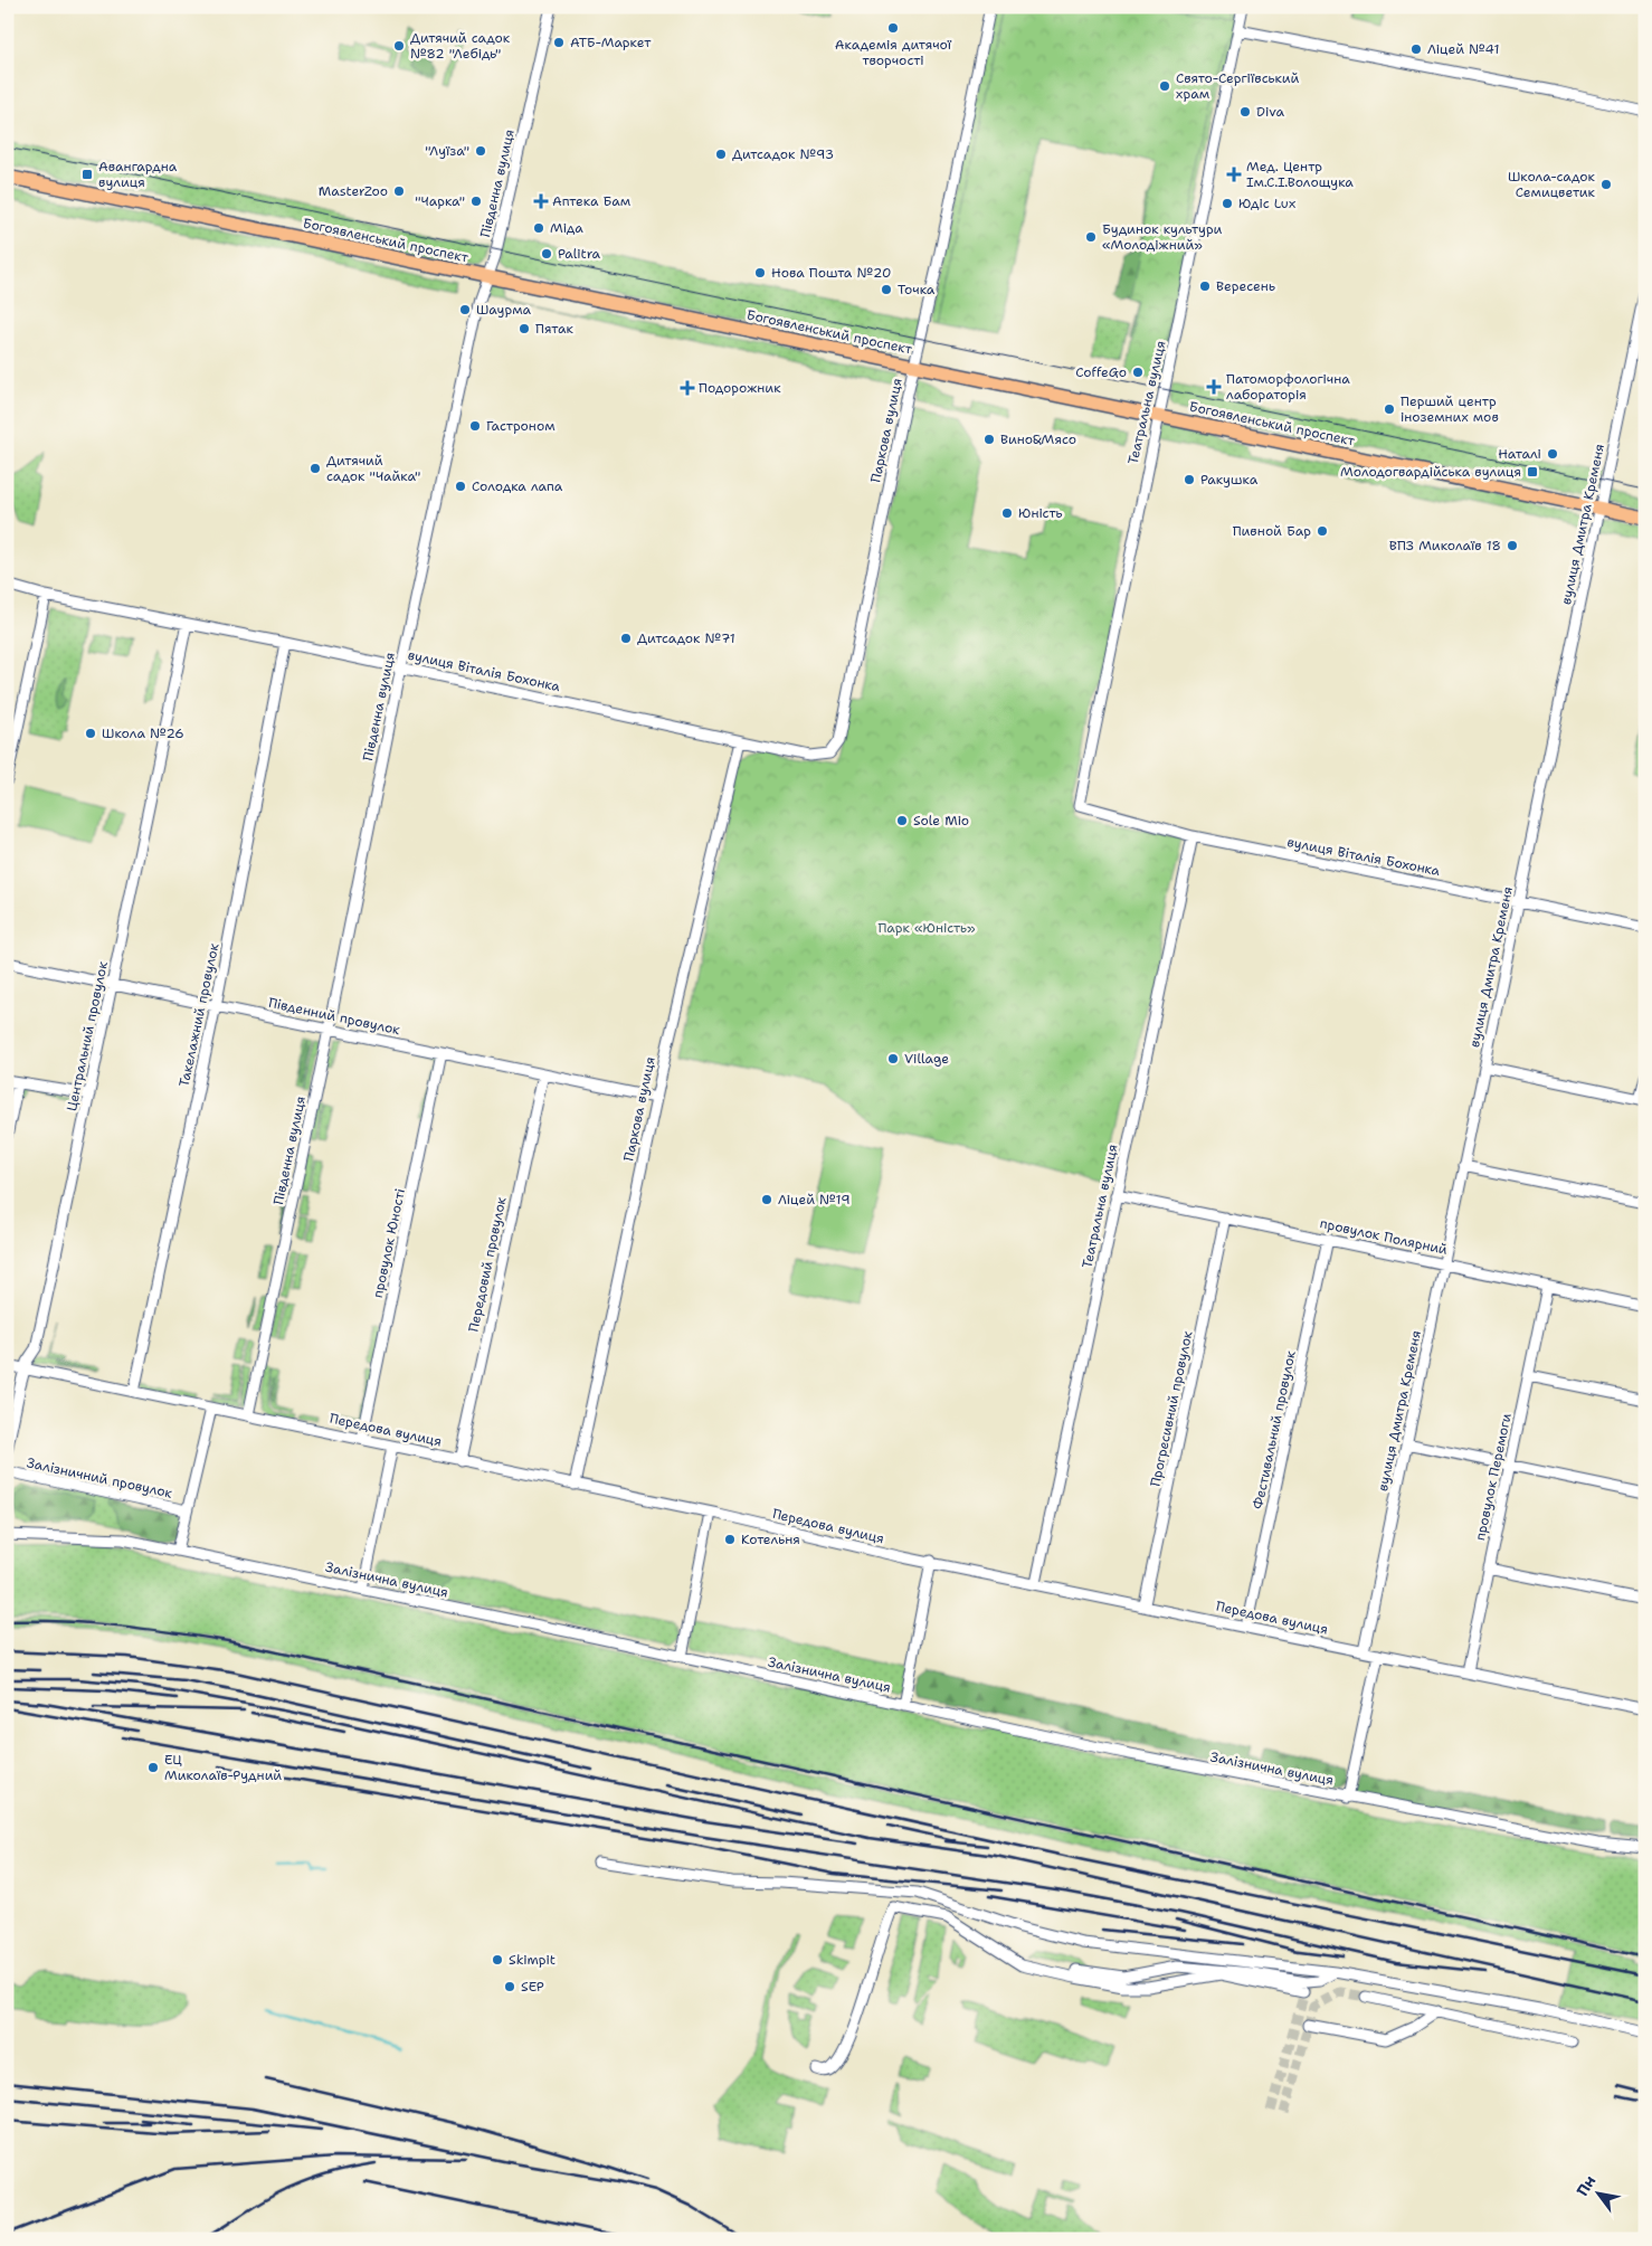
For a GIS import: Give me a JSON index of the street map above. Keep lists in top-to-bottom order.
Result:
{
  "streets": {
    "main road": ["Богоявленський проспект"],
    "street": [
      "Південна вулиця",
      "Театральна вулиця",
      "Паркова вулиця",
      "вулиця Дмитра Кременя",
      "вулиця Віталія Бохонка",
      "Такелажний провулок",
      "Південний провулок",
      "Центральний провулок",
      "провулок Полярний",
      "провулок Юності",
      "Передовий провулок",
      "Прогресивний провулок",
      "Передова вулиця",
      "Фестивальний провулок",
      "провулок Перемоги",
      "Залізничний провулок",
      "Залізнична вулиця"
    ]
  },
  "crossings": [
    ["Південна вулиця", "Богоявленський проспект"],
    ["Південна вулиця", "вулиця Віталія Бохонка"],
    ["Південна вулиця", "Південний провулок"],
    ["Південна вулиця", "Передова вулиця"],
    ["Богоявленський проспект", "Театральна вулиця"],
    ["Богоявленський проспект", "Паркова вулиця"],
    ["Богоявленський проспект", "вулиця Дмитра Кременя"],
    ["Театральна вулиця", "вулиця Віталія Бохонка"],
    ["Театральна вулиця", "провулок Полярний"],
    ["Театральна вулиця", "Передова вулиця"],
    ["Паркова вулиця", "вулиця Віталія Бохонка"],
    ["Паркова вулиця", "Південний провулок"],
    ["Паркова вулиця", "Передова вулиця"],
    ["вулиця Дмитра Кременя", "вулиця Віталія Бохонка"],
    ["вулиця Дмитра Кременя", "провулок Полярний"],
    ["вулиця Дмитра Кременя", "Передова вулиця"],
    ["вулиця Віталія Бохонка", "Такелажний провулок"],
    ["вулиця Віталія Бохонка", "Центральний провулок"],
    ["Такелажний провулок", "Південний провулок"],
    ["Такелажний провулок", "Передова вулиця"],
    ["Південний провулок", "Центральний провулок"],
    ["Південний провулок", "провулок Юності"],
    ["Південний провулок", "Передовий провулок"],
    ["Центральний провулок", "Передова вулиця"],
    ["провулок Полярний", "Прогресивний провулок"],
    ["провулок Полярний", "Фестивальний провулок"],
    ["провулок Полярний", "провулок Перемоги"],
    ["провулок Юності", "Передова вулиця"],
    ["Передовий провулок", "Передова вулиця"],
    ["Прогресивний провулок", "Передова вулиця"],
    ["Передова вулиця", "Фестивальний провулок"],
    ["Передова вулиця", "провулок Перемоги"]
  ],
  "parks": ["Парк «Юність»"],
  "places": {
    "other": [
      "Академія дитячої творчості",
      "АТБ-Маркет",
      "Дитячий садок №82 \"Лебідь\"",
      "Ліцей №41",
      "Свято-Сергіївський храм",
      "Diva",
      "\"Луїза\"",
      "Дитсадок №93",
      "Школа-садок Семицветик",
      "MasterZoo",
      "\"Чарка\"",
      "Юдіс Lux",
      "Міда",
      "Будинок культури «Молодіжний»",
      "Palitra",
      "Нова Пошта №20",
      "Вересень",
      "Точка",
      "Шаурма",
      "Пятак",
      "CoffeGo",
      "Перший центр іноземних мов",
      "Гастроном",
      "Вино&Мясо",
      "Наталі",
      "Дитячий садок \"Чайка\"",
      "Ракушка",
      "Солодка лапа",
      "Юність",
      "Пивной Бар",
      "ВПЗ Миколаїв 18",
      "Дитсадок №71",
      "Школа №26",
      "Sole Mio",
      "Village",
      "Ліцей №19",
      "Котельня",
      "ЕЦ Миколаїв-Рудний",
      "Skimpit",
      "SEP"
    ],
    "transit": ["Авангардна вулиця", "Молодогвардійська вулиця"],
    "health": [
      "Мед. Центр Ім.С.І.Волощука",
      "Аптека Бам",
      "Патоморфологічна лабораторія",
      "Подорожник"
    ]
  },
  "north": "top left"
}
